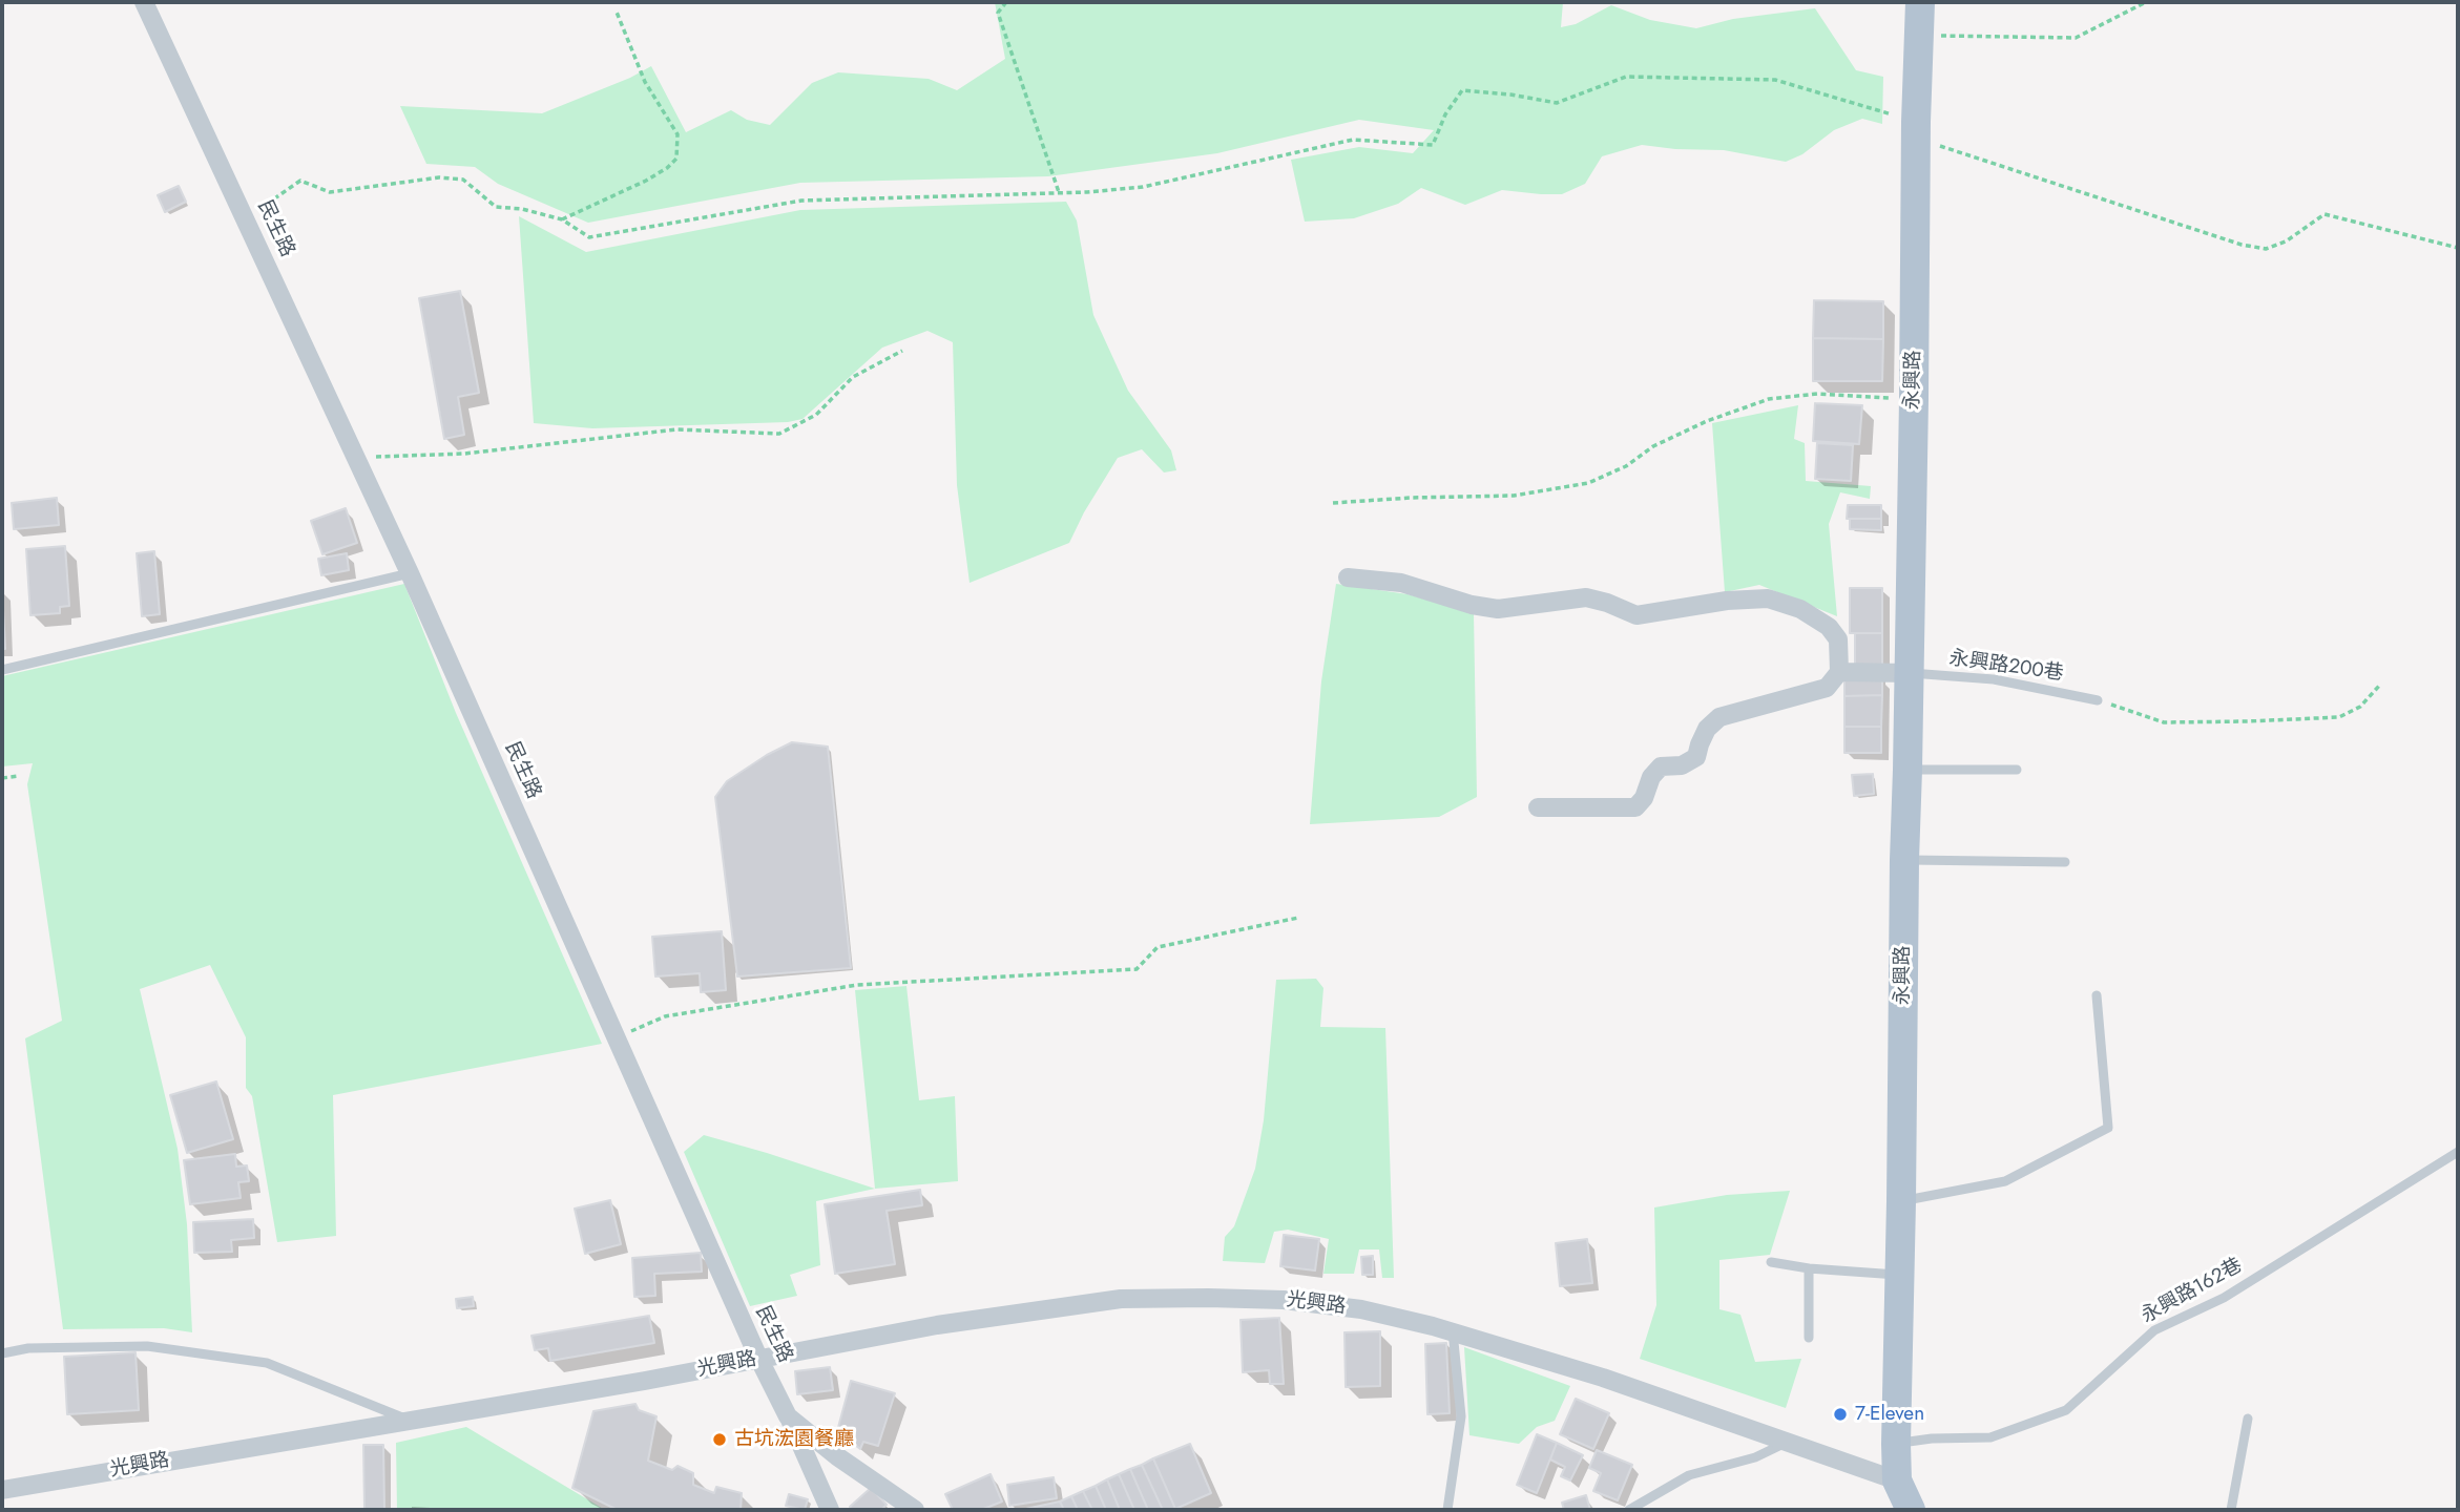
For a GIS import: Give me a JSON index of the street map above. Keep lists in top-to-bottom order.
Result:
{
  "streets": {
    "main road": ["永興路"],
    "street": ["民生路", "光興路"],
    "lane": ["永興路200巷", "永興路162巷"]
  },
  "crossings": [
    ["民生路", "光興路"],
    ["永興路", "永興路200巷"],
    ["永興路", "永興路162巷"]
  ],
  "places": ["7-Eleven", "古坑浤園餐廳"]
}
